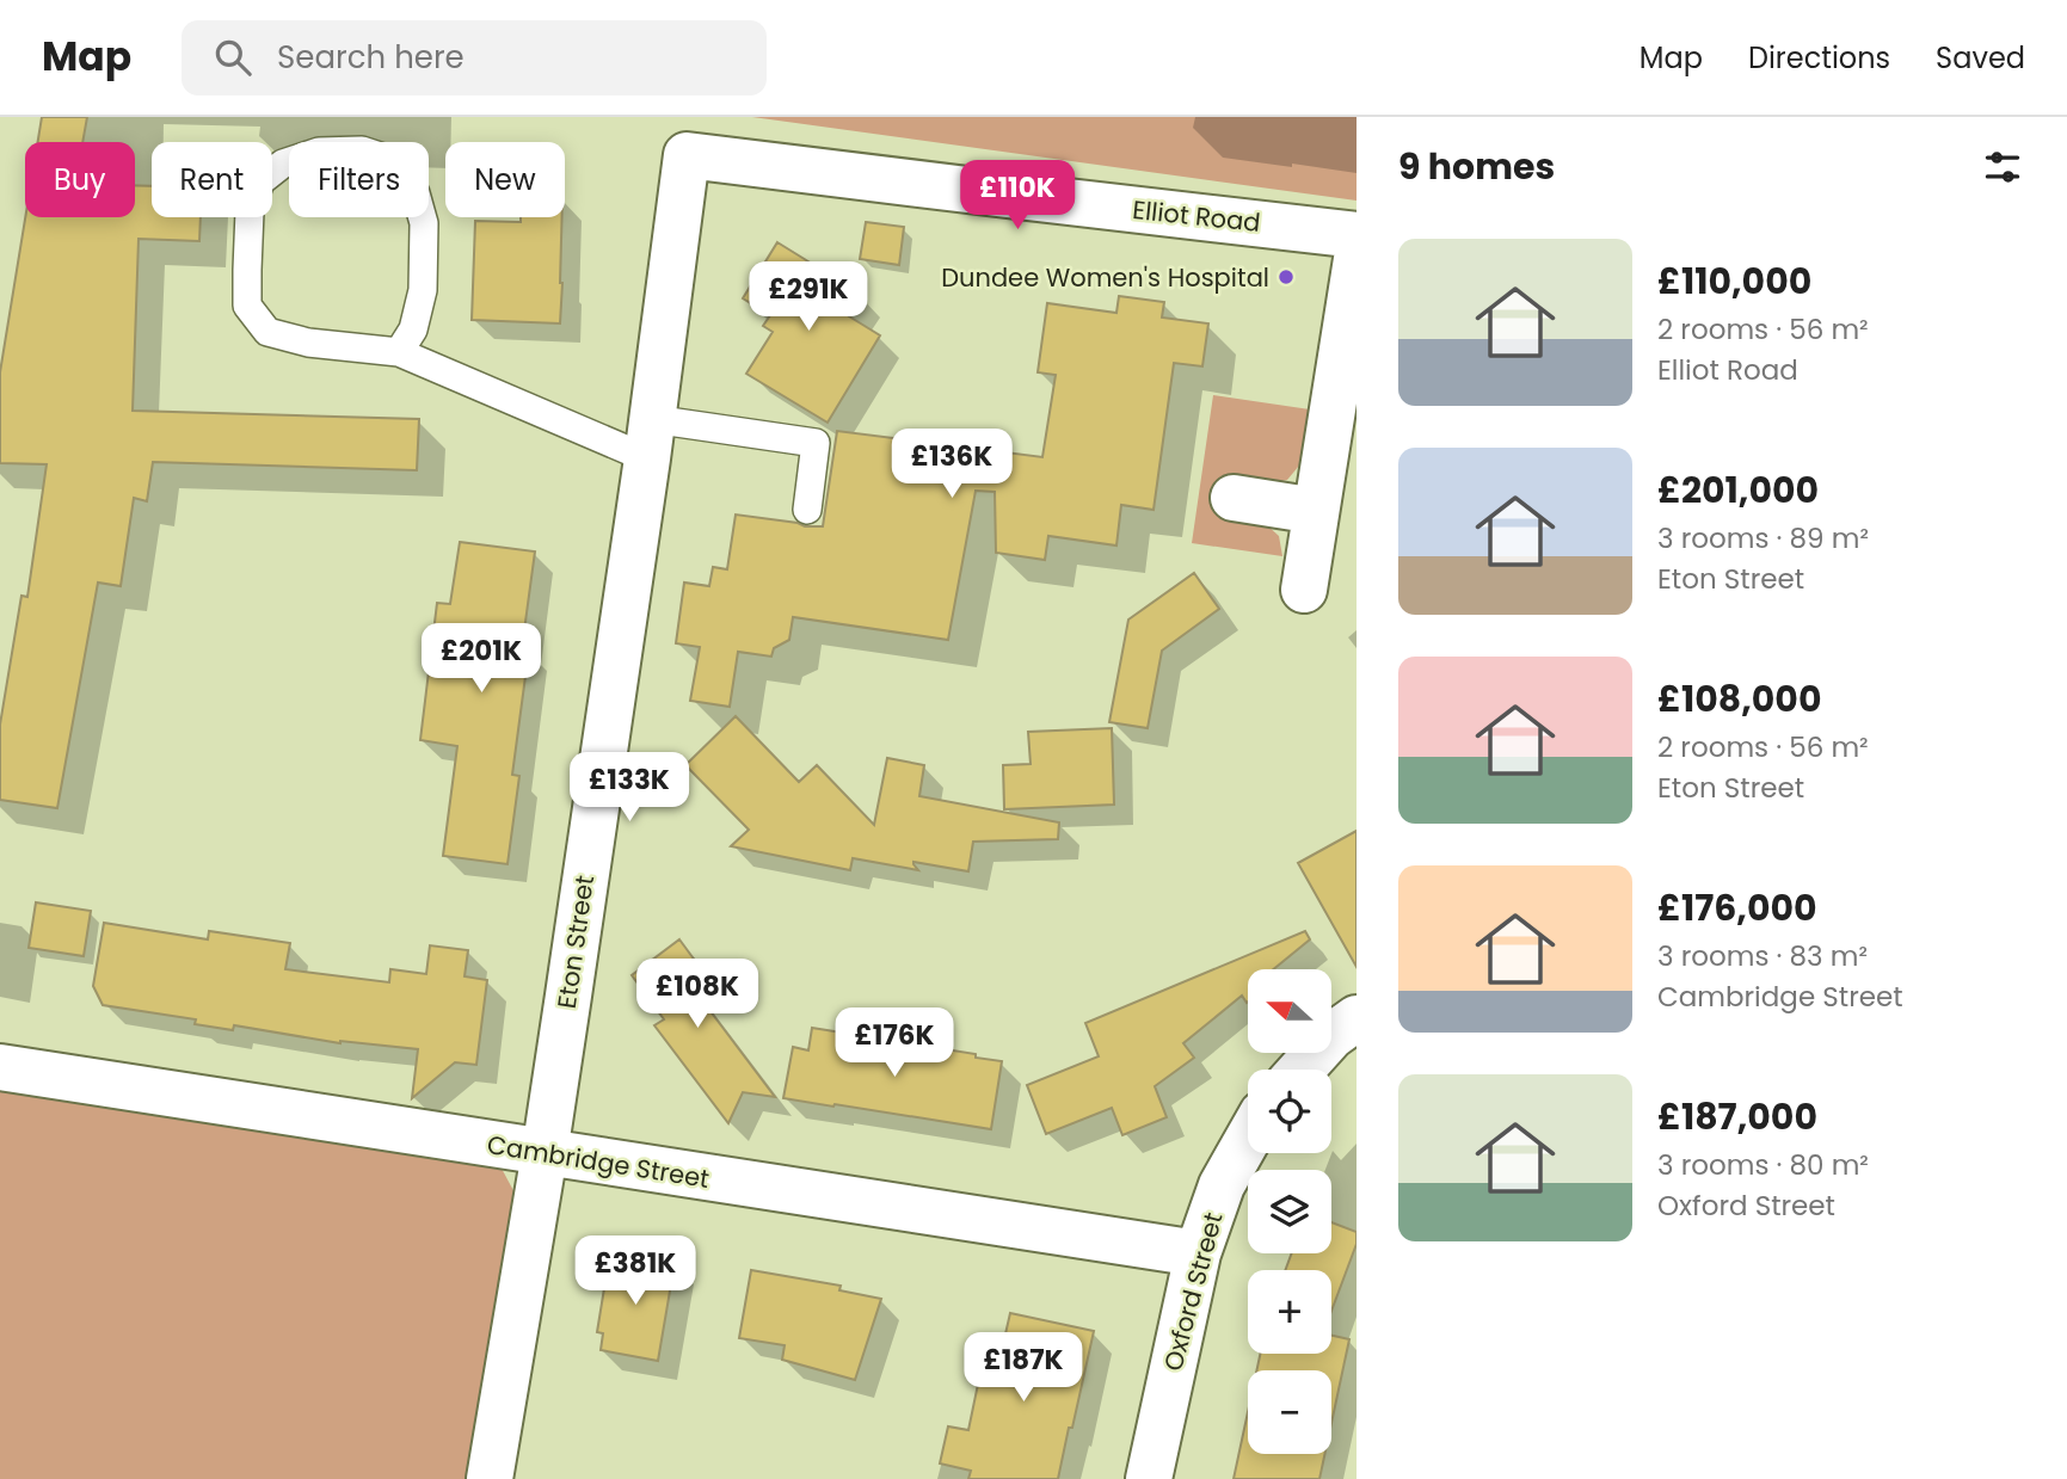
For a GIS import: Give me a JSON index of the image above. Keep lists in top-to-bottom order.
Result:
{
  "streets": {
    "street": [
      "Elliot Road",
      "Eton Street",
      "Cambridge Street",
      "Oxford Street"
    ]
  },
  "crossings": [
    ["Elliot Road", "Eton Street"],
    ["Eton Street", "Cambridge Street"],
    ["Cambridge Street", "Oxford Street"]
  ],
  "places": ["Dundee Women's Hospital"],
  "north": "left",
  "page": {
    "header": "Map",
    "search": "Search here",
    "nav": ["Map", "Directions", "Saved"],
    "heading": "9 homes",
    "chip": [
      "Buy",
      "Rent",
      "Filters",
      "New"
    ],
    "price": [
      "£110K",
      "£291K",
      "£136K",
      "£201K",
      "£133K",
      "£108K",
      "£176K",
      "£381K",
      "£187K"
    ],
    "list": [
      {
        "name": "£110,000",
        "note": "2 rooms · 56 m² · Elliot Road"
      },
      {
        "name": "£201,000",
        "note": "3 rooms · 89 m² · Eton Street"
      },
      {
        "name": "£108,000",
        "note": "2 rooms · 56 m² · Eton Street"
      },
      {
        "name": "£176,000",
        "note": "3 rooms · 83 m² · Cambridge Street"
      },
      {
        "name": "£187,000",
        "note": "3 rooms · 80 m² · Oxford Street"
      }
    ],
    "map_buttons": ["+", "−"]
  }
}
